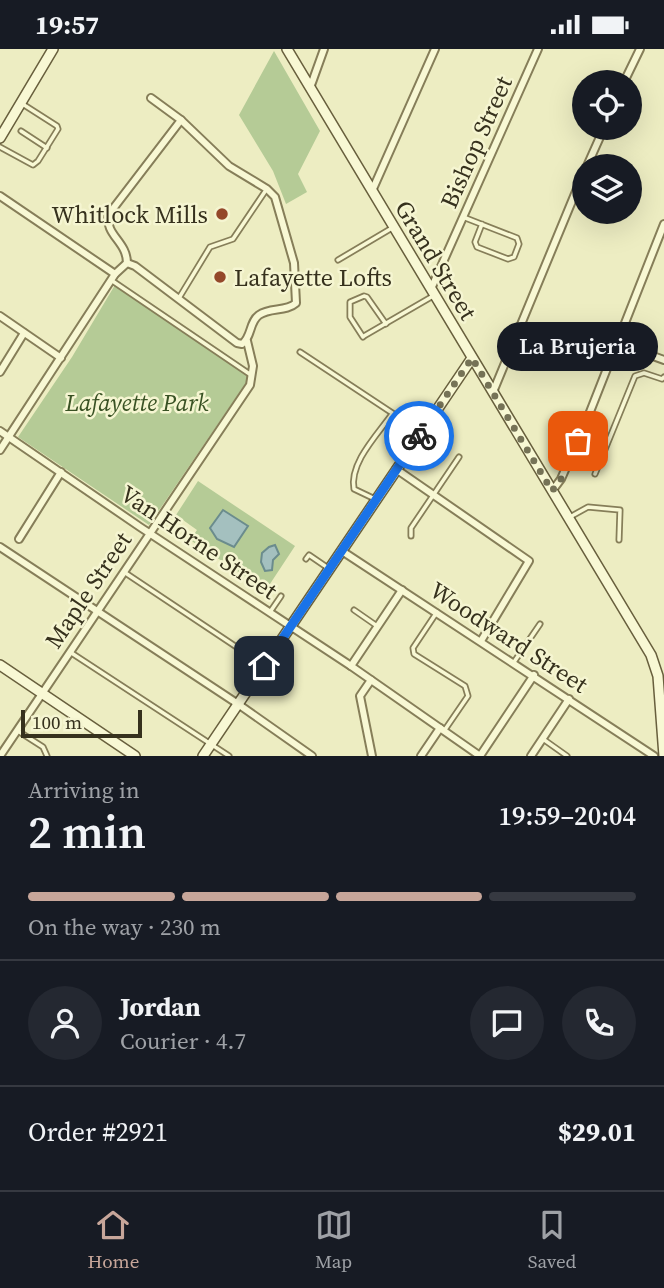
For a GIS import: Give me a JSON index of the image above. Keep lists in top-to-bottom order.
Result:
{
  "streets": {
    "main road": ["Grand Street"],
    "street": [
      "Bishop Street",
      "Van Horne Street",
      "Maple Street",
      "Woodward Street"
    ]
  },
  "crossings": [
    ["Bishop Street", "Grand Street"],
    ["Van Horne Street", "Maple Street"]
  ],
  "parks": ["Lafayette Park"],
  "places": ["Whitlock Mills", "Lafayette Lofts", "La Brujeria"],
  "scale_bar": "100 m",
  "page": {
    "status": "19:57",
    "bubble": "La Brujeria",
    "scale": "100 m",
    "heading": ["2 min", "Arriving in", "19:59–20:04"],
    "panel": [
      "Jordan",
      "Courier · 4.7",
      "Order #2921",
      "$29.01"
    ],
    "bar": "On the way · 230 m",
    "tabs": ["Home", "Map", "Saved"]
  }
}
